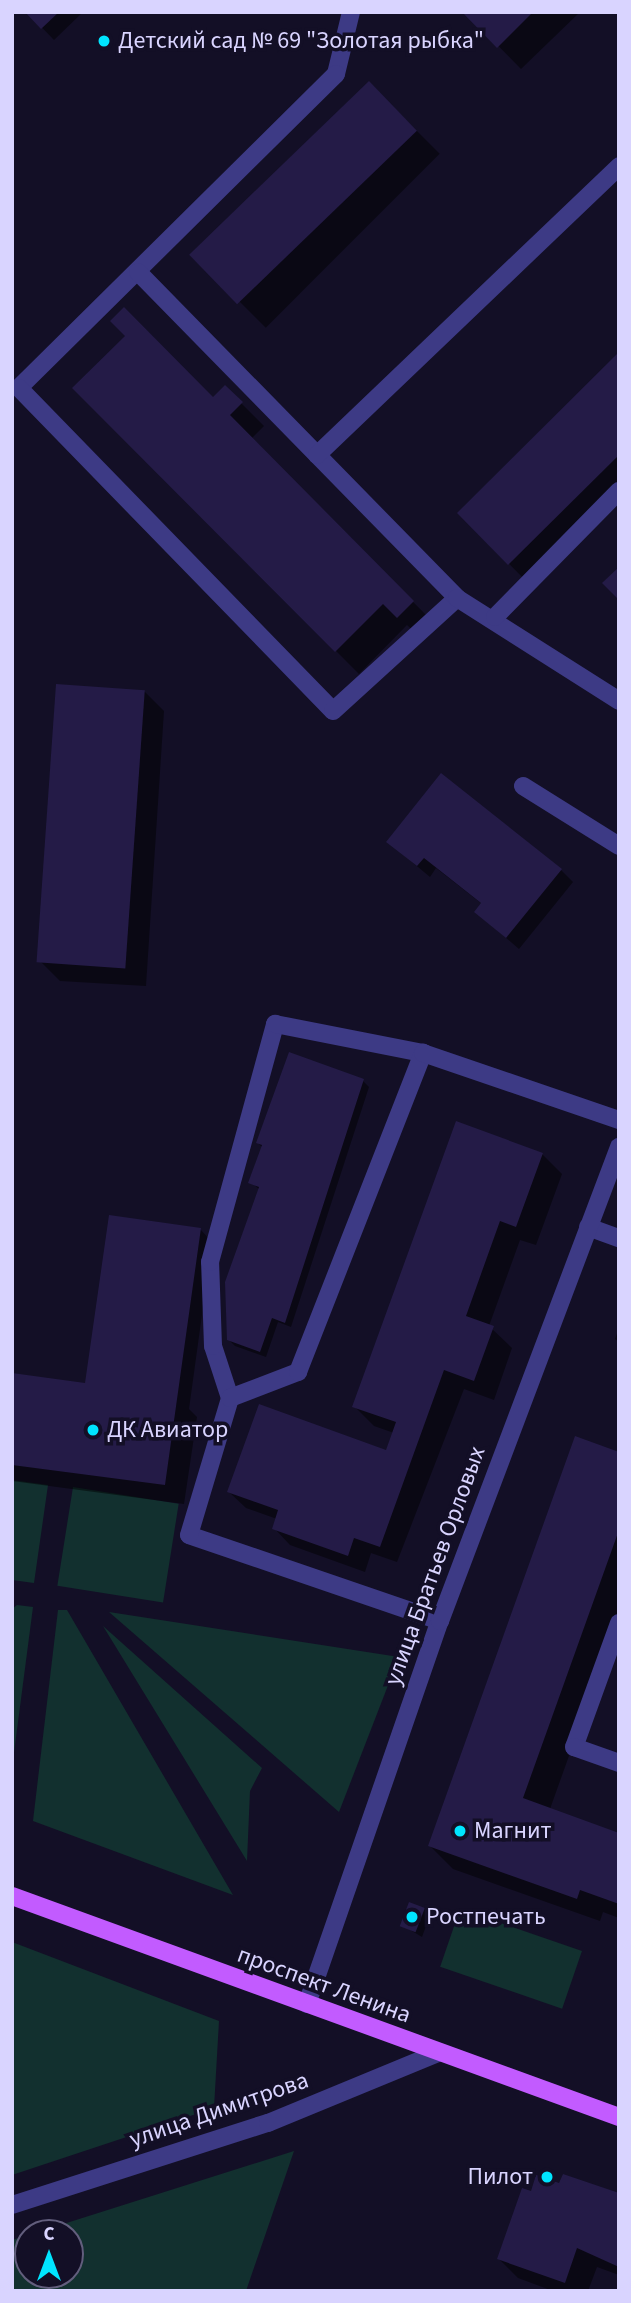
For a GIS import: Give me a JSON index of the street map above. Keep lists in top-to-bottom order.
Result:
{
  "streets": {
    "main road": ["проспект Ленина"],
    "street": ["улица Братьев Орловых", "улица Димитрова"]
  },
  "crossings": [
    ["улица Братьев Орловых", "проспект Ленина"],
    ["проспект Ленина", "улица Димитрова"]
  ],
  "places": [
    "Детский сад № 69 \"Золотая рыбка\"",
    "ДК Авиатор",
    "Магнит",
    "Ростпечать",
    "Пилот"
  ],
  "north": "top"
}
